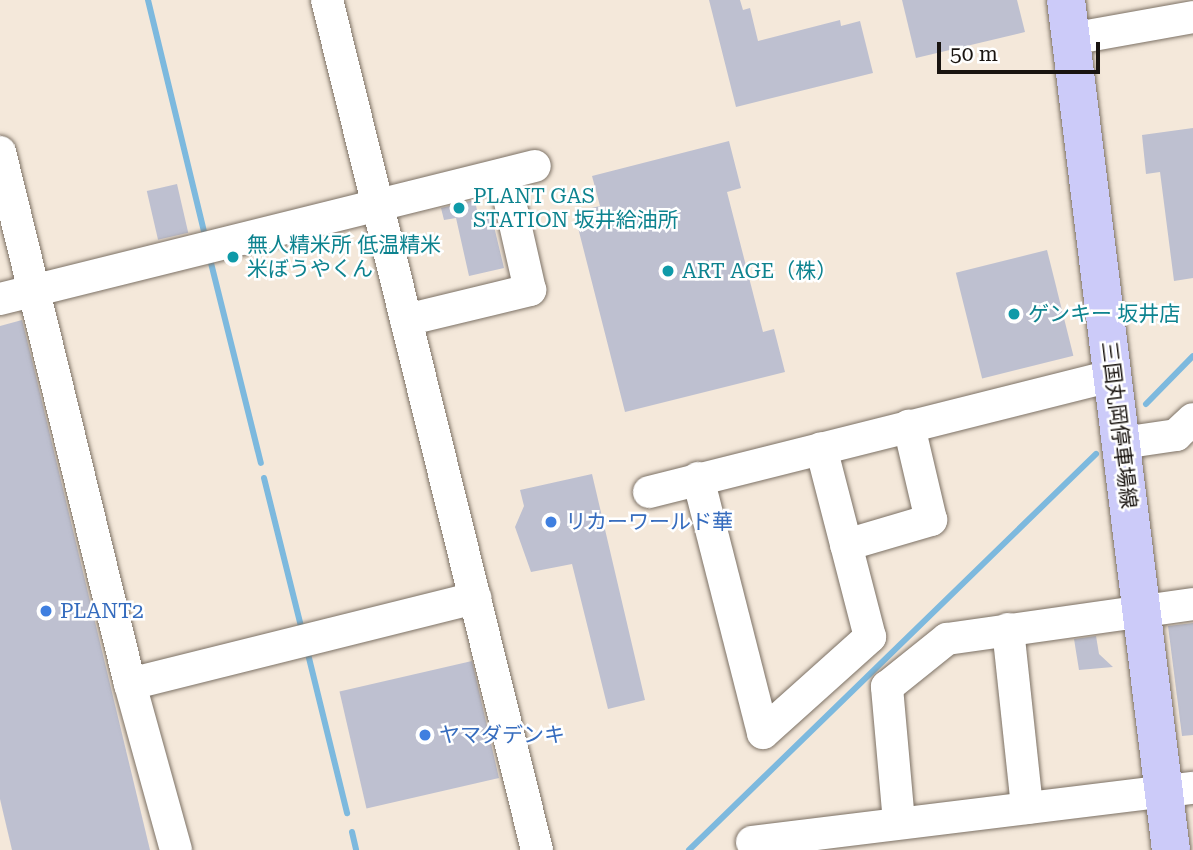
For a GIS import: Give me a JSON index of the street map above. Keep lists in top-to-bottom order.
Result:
{
  "streets": {
    "main road": ["三国丸岡停車場線"]
  },
  "places": [
    "PLANT GAS STATION 坂井給油所",
    "無人精米所 低温精米 米ぼうやくん",
    "ART AGE（株）",
    "ゲンキー 坂井店",
    "リカーワールド華",
    "PLANT2",
    "ヤマダデンキ"
  ],
  "scale_bar": "50 m"
}
